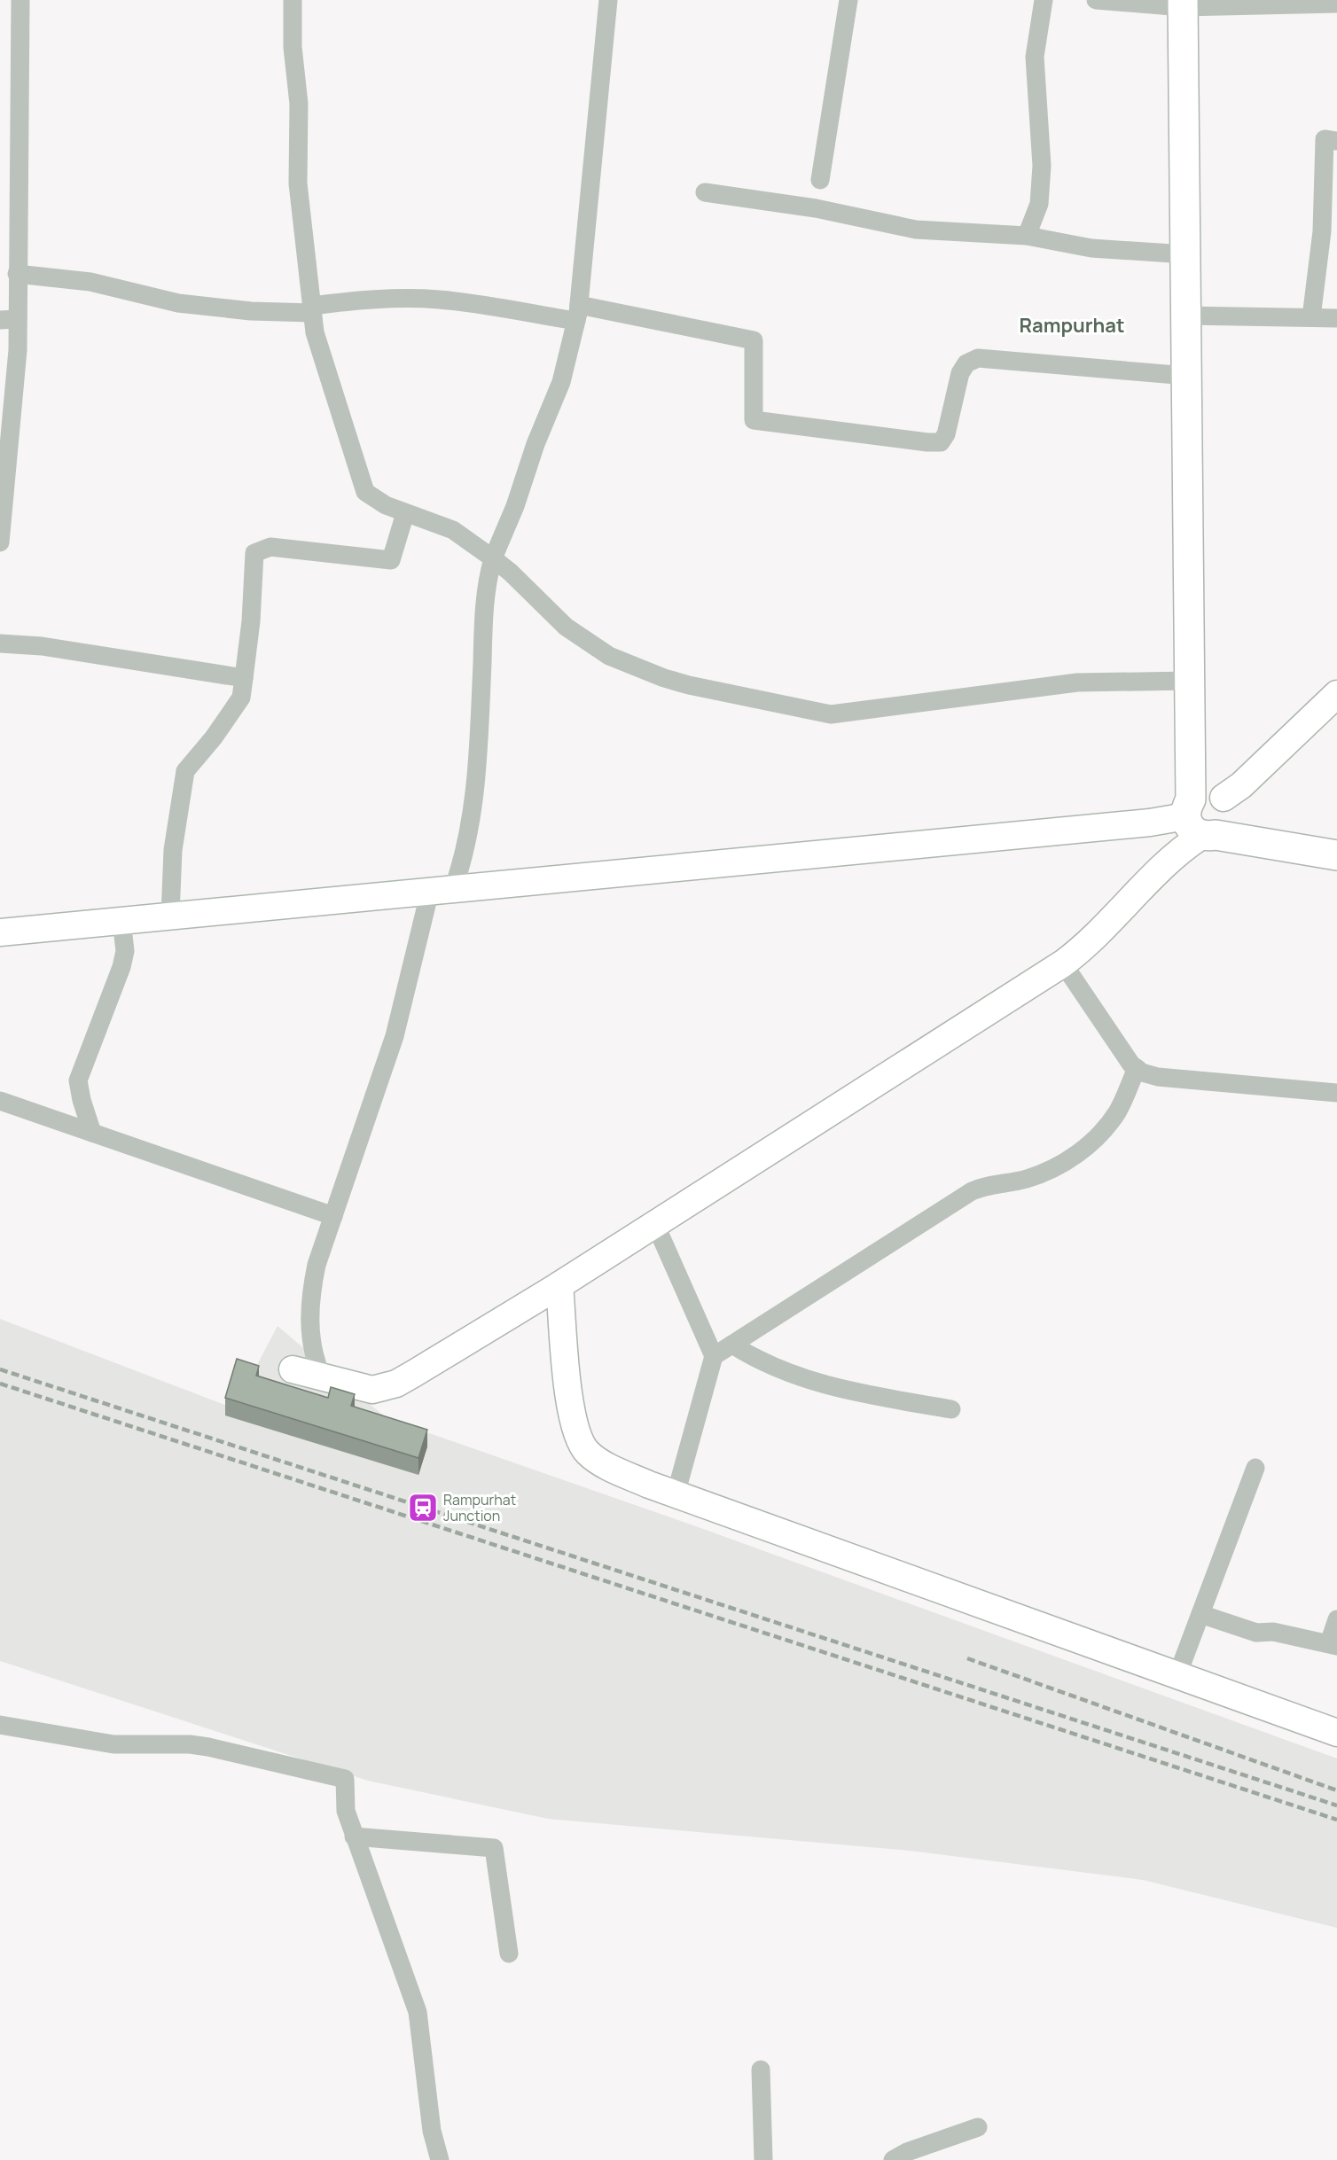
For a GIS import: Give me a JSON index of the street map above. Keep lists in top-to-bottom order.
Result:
{
  "districts": ["Rampurhat"],
  "places": {
    "station": ["Rampurhat Junction"]
  }
}
